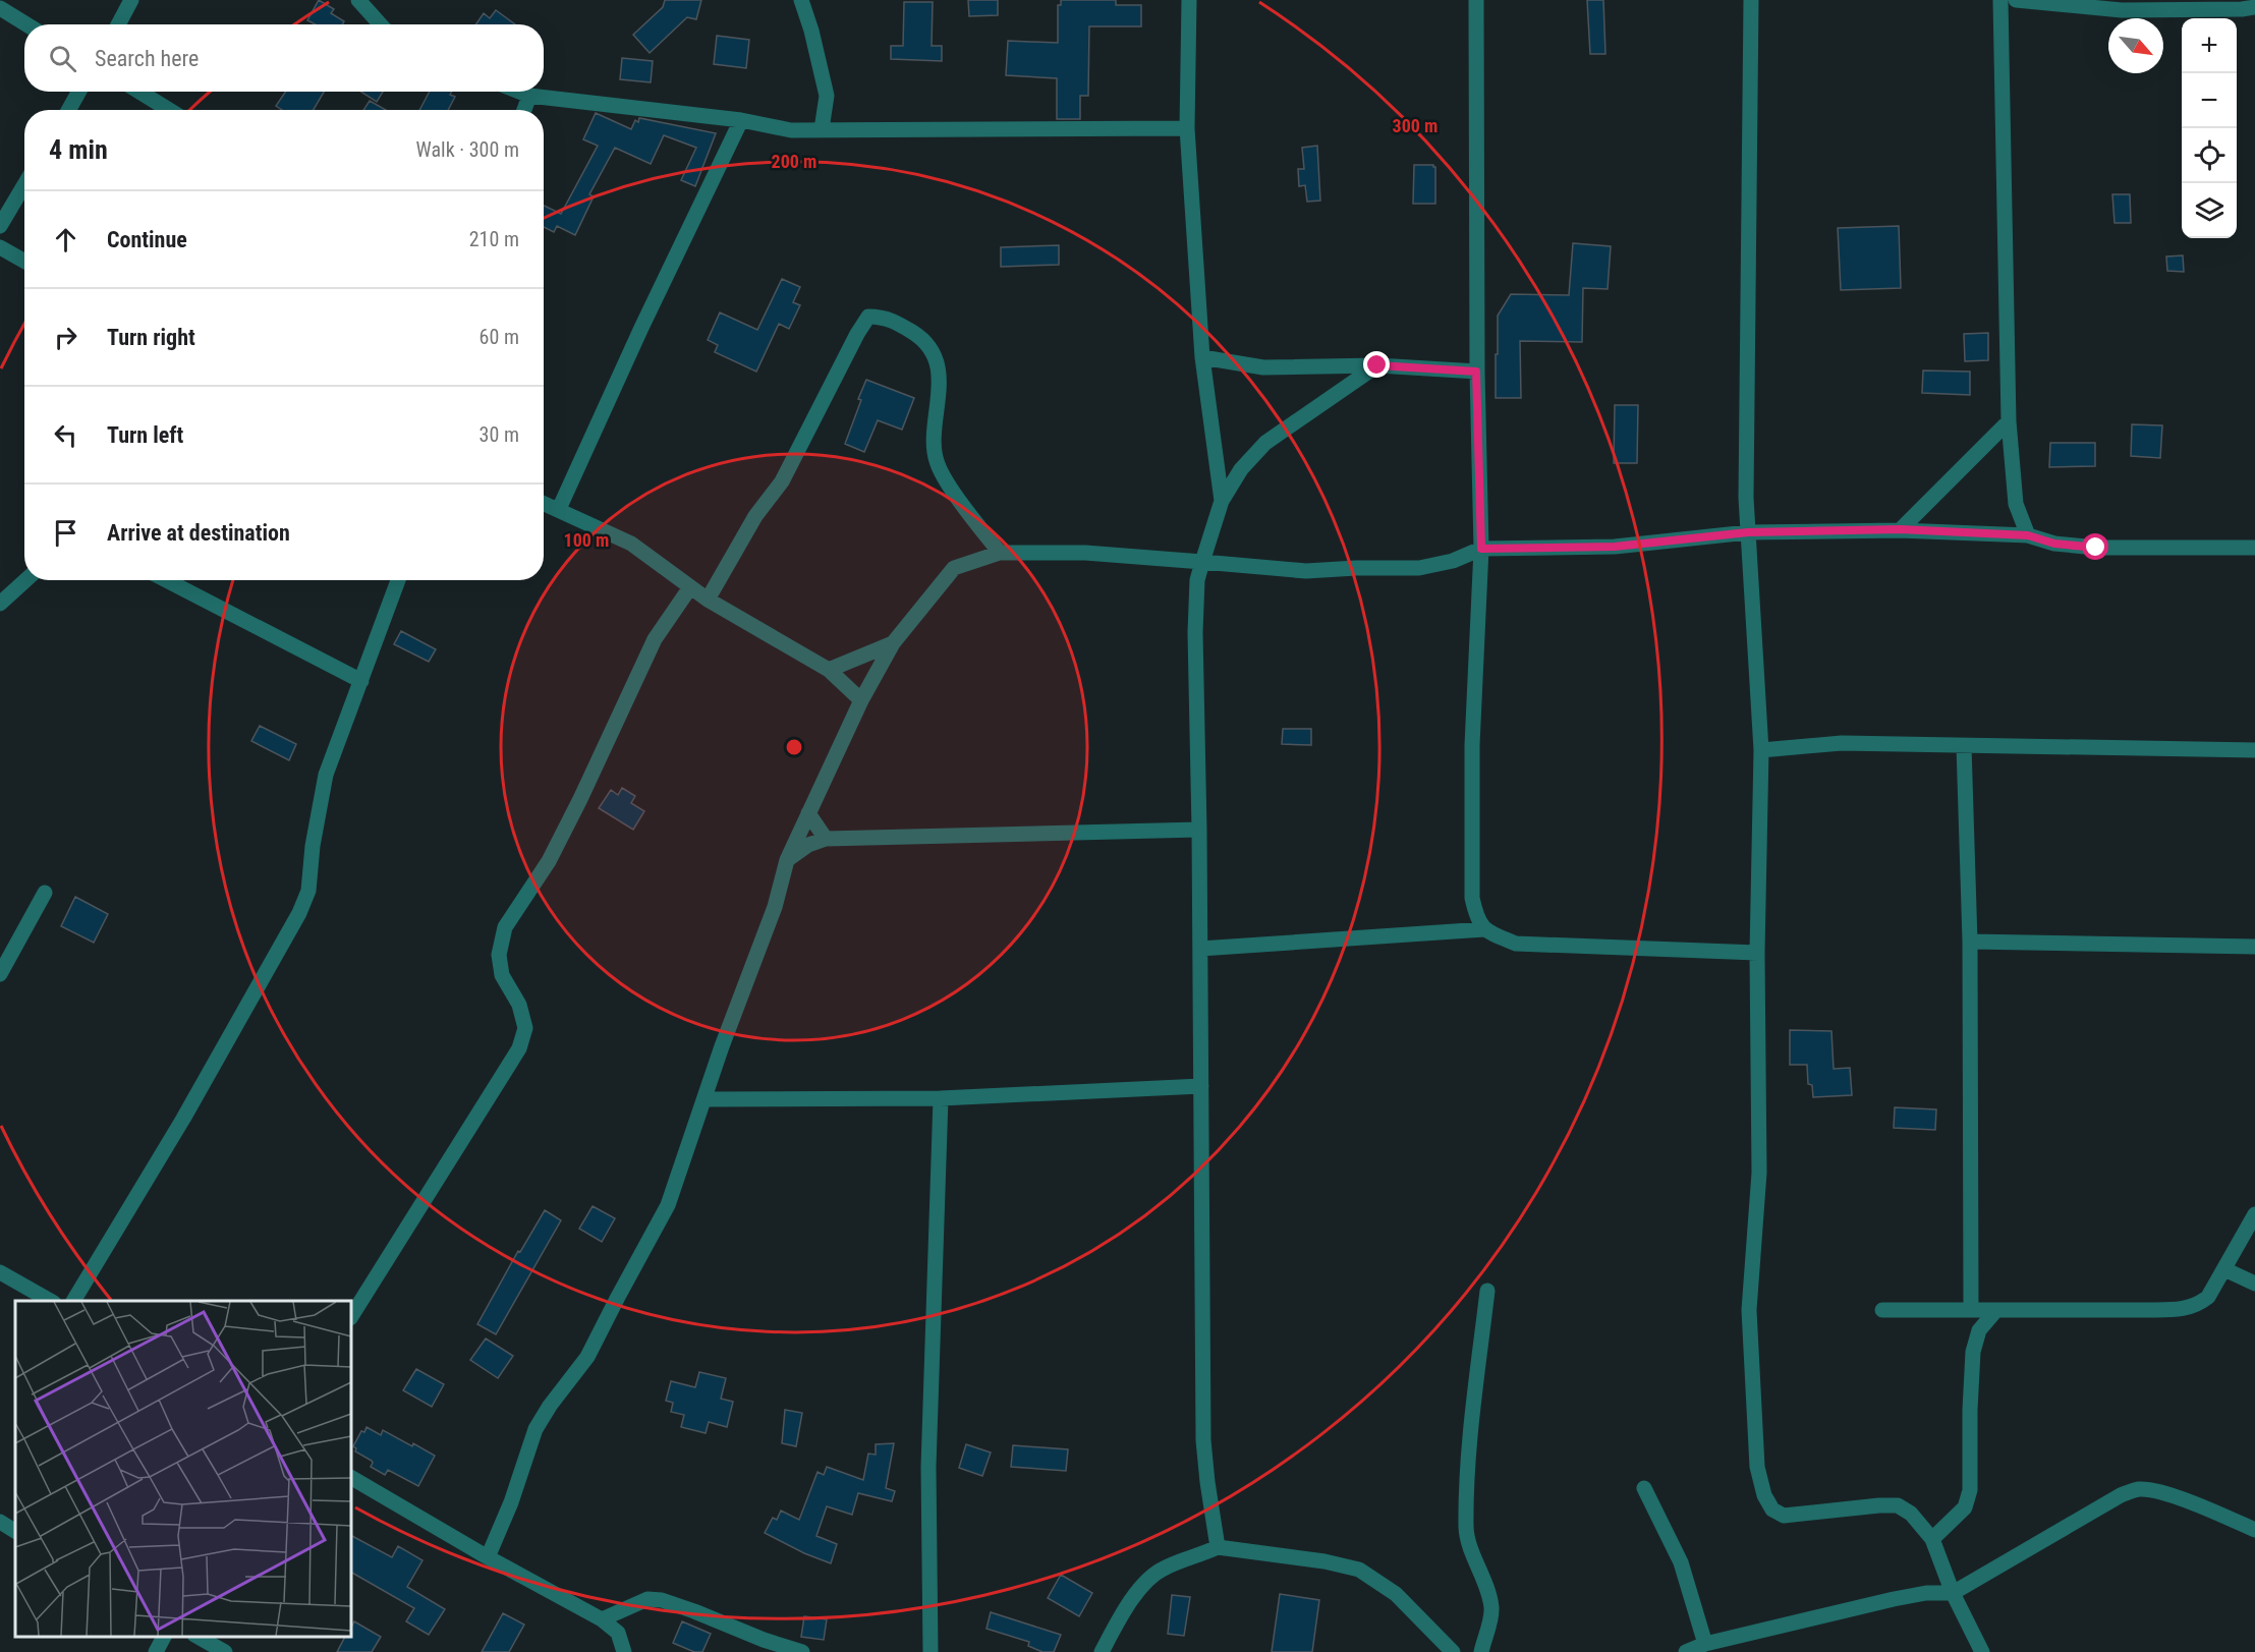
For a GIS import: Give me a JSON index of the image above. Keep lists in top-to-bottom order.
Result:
{
  "north": "bottom right",
  "page": {
    "map_buttons": ["+", "−"],
    "search": "Search here",
    "heading": ["4 min", "Walk · 300 m"],
    "list": [
      ["Continue", "210 m"],
      ["Turn right", "60 m"],
      ["Turn left", "30 m"],
      "Arrive at destination"
    ]
  },
  "rings": ["300 m", "200 m", "100 m"]
}
